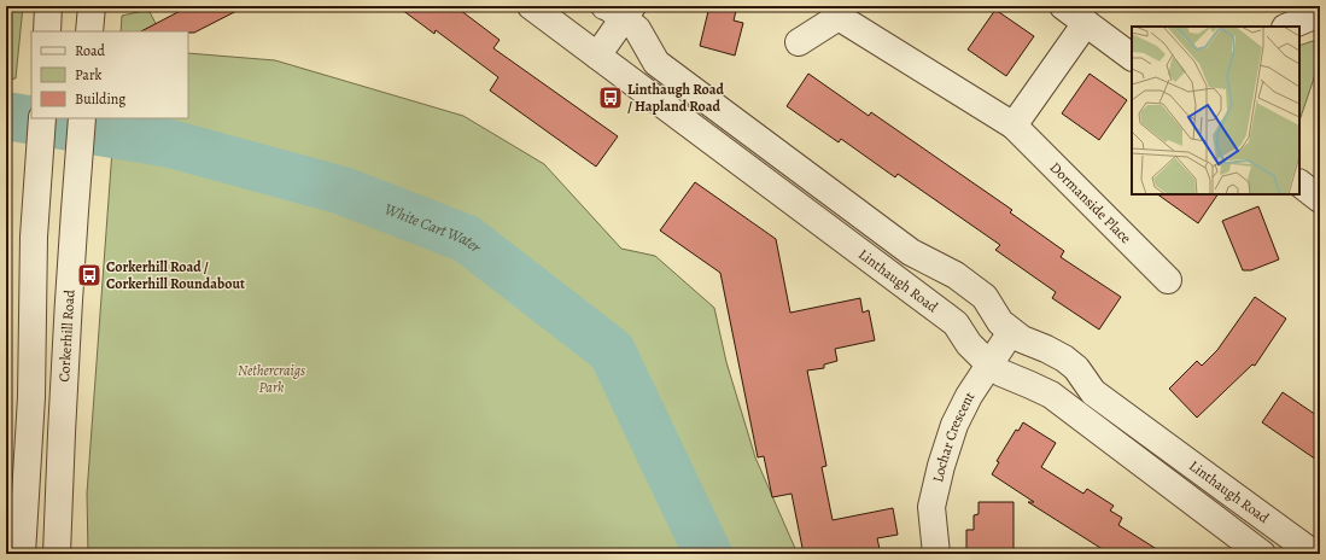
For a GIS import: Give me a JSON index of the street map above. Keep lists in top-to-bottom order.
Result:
{
  "streets": {
    "street": [
      "Dormanside Place",
      "Linthaugh Road",
      "Corkerhill Road",
      "Lochar Crescent"
    ]
  },
  "crossings": [
    ["Linthaugh Road", "Lochar Crescent"]
  ],
  "water": ["White Cart Water"],
  "parks": ["Nethercraigs Park"],
  "places": {
    "bus stop": ["Linthaugh Road / Hapland Road", "Corkerhill Road / Corkerhill Roundabout"]
  },
  "legend": ["Road", "Park", "Building"]
}
